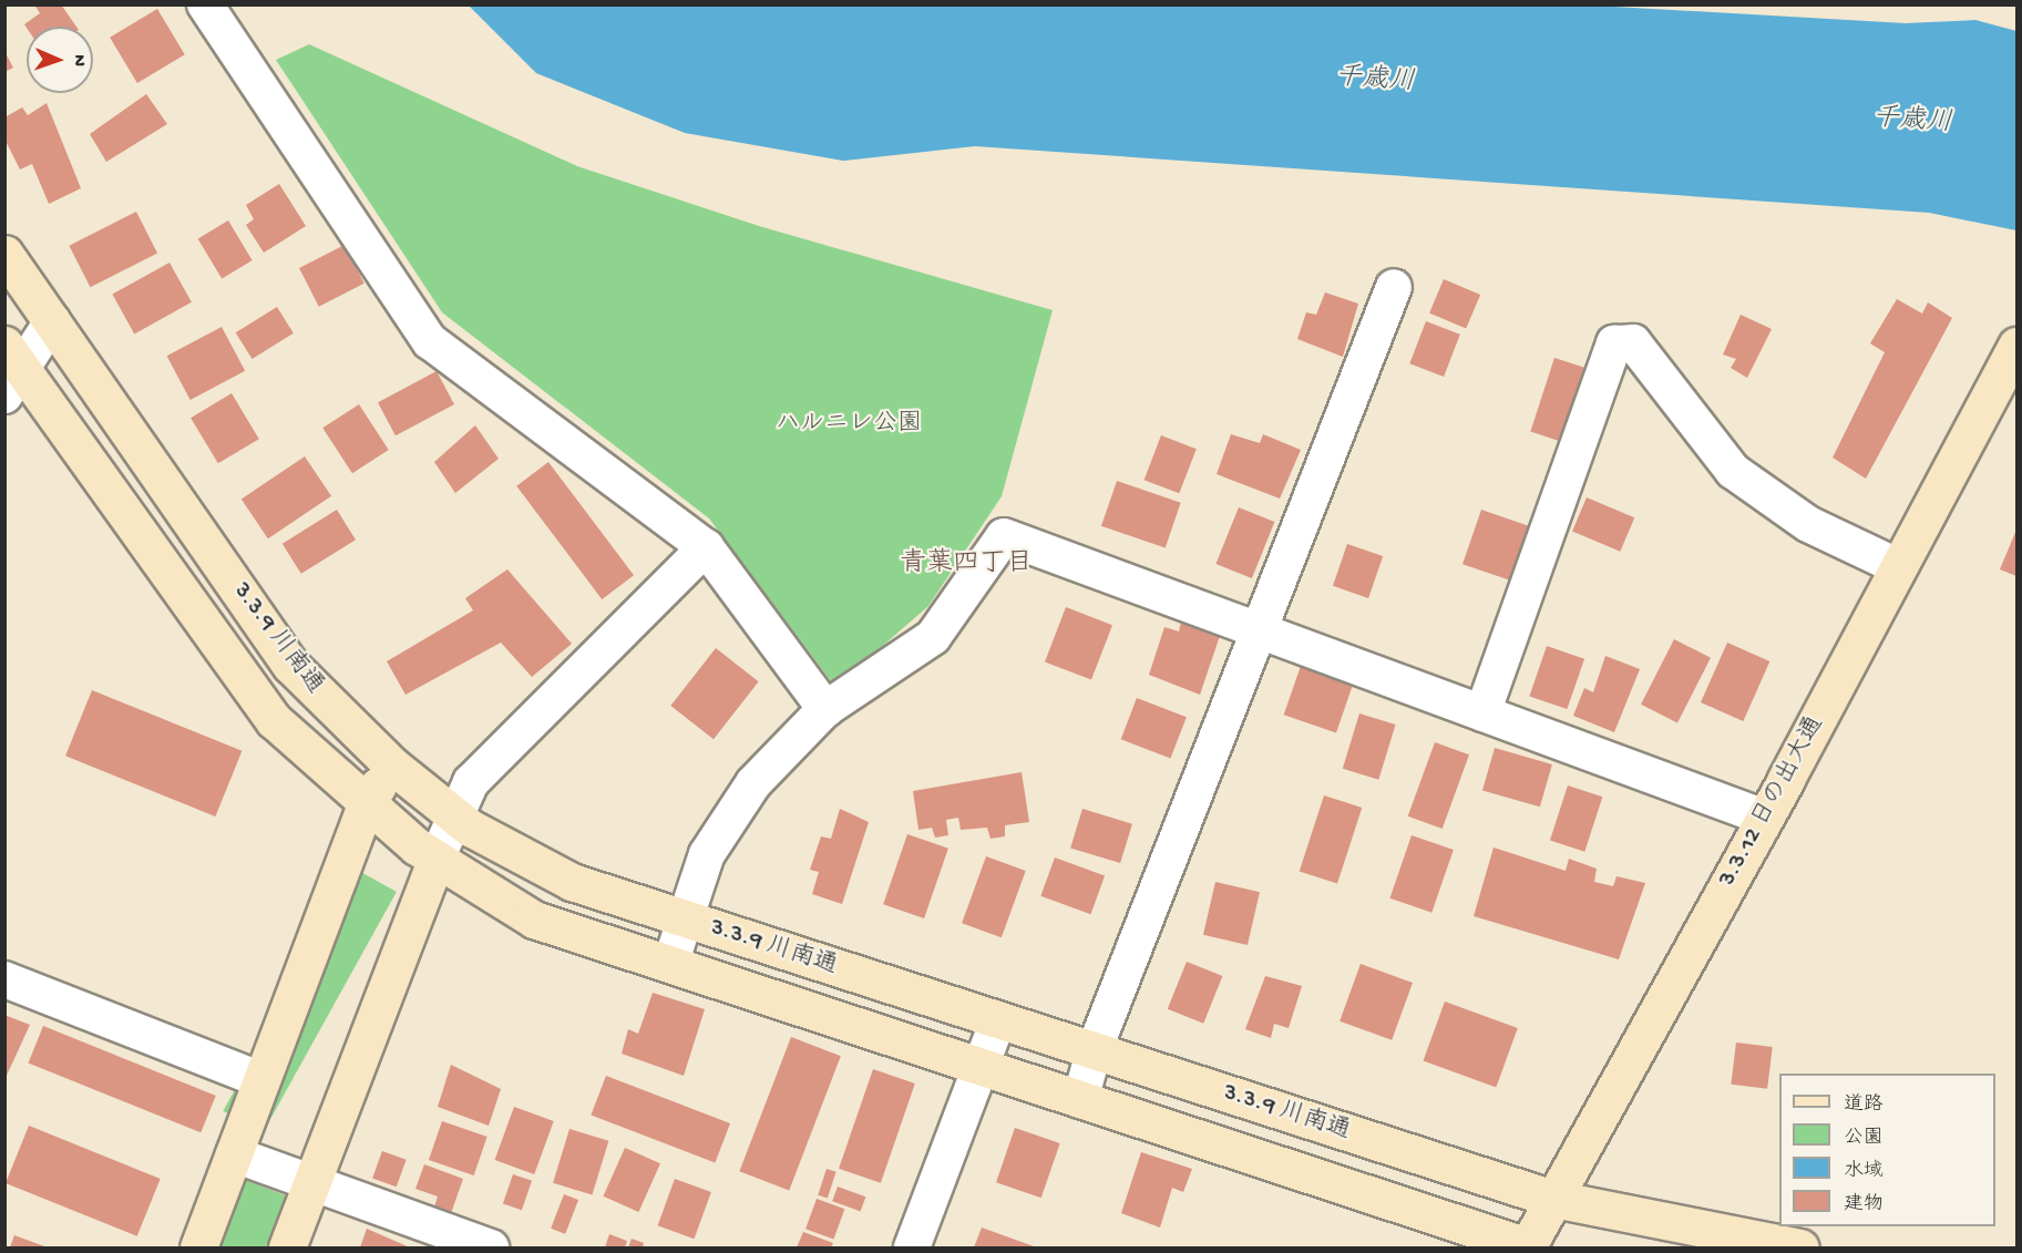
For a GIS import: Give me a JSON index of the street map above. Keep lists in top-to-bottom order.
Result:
{
  "streets": {
    "street": ["3.3.9 川南通", "3.3.12 日の出大通"]
  },
  "crossings": [
    ["3.3.9 川南通", "3.3.12 日の出大通"]
  ],
  "districts": ["青葉四丁目"],
  "water": ["千歳川"],
  "parks": ["ハルニレ公園"],
  "legend": [
    "道路",
    "公園",
    "水域",
    "建物"
  ],
  "north": "right"
}
